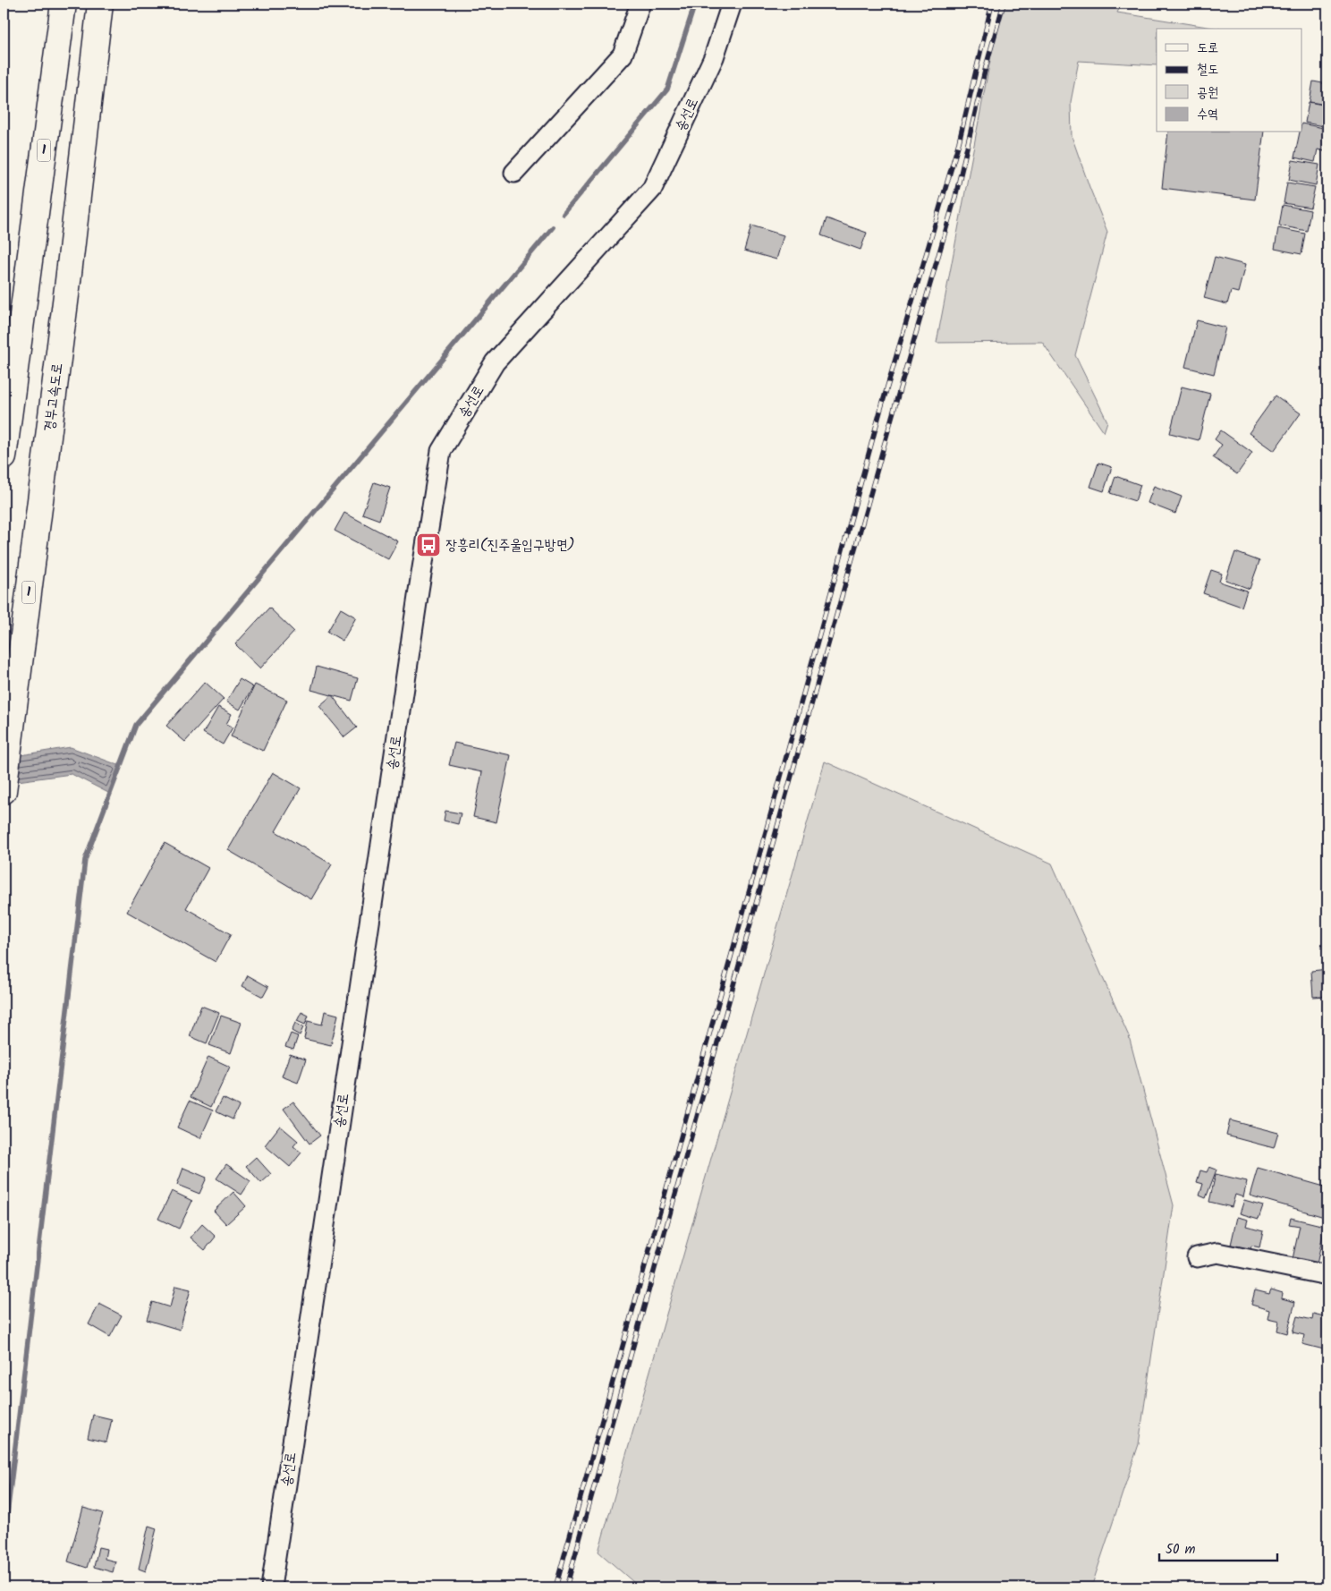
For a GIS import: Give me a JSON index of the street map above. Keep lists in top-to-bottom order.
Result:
{
  "streets": {
    "highway": ["1", "경부고속도로"],
    "street": ["송선로"]
  },
  "places": {
    "bus stop": ["장흥리(진주울입구방면)"]
  },
  "legend": [
    "도로",
    "철도",
    "공원",
    "수역"
  ],
  "scale_bar": "50 m"
}
